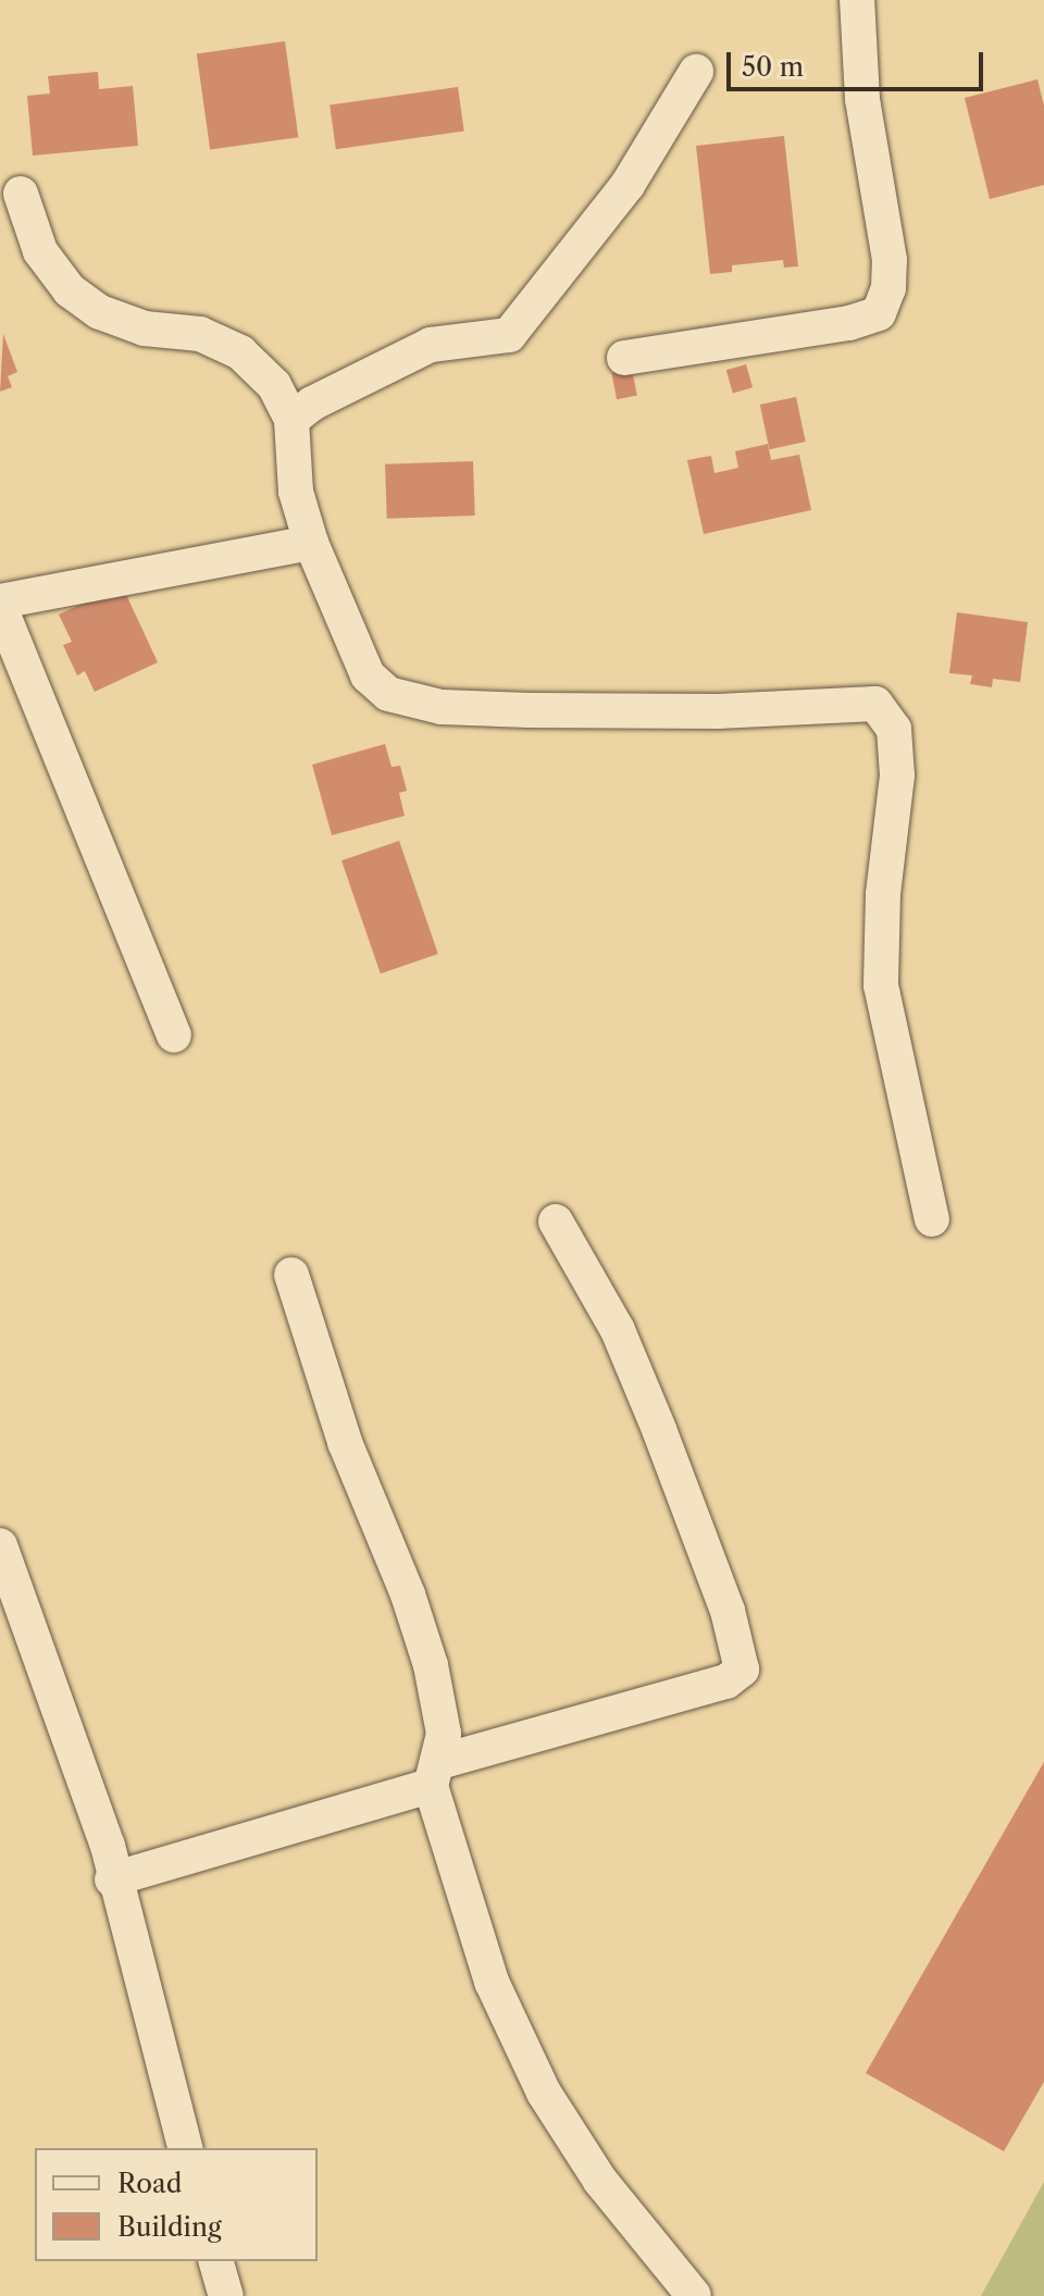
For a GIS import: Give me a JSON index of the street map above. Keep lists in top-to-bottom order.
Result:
{
  "legend": ["Road", "Building"],
  "scale_bar": "50 m"
}
